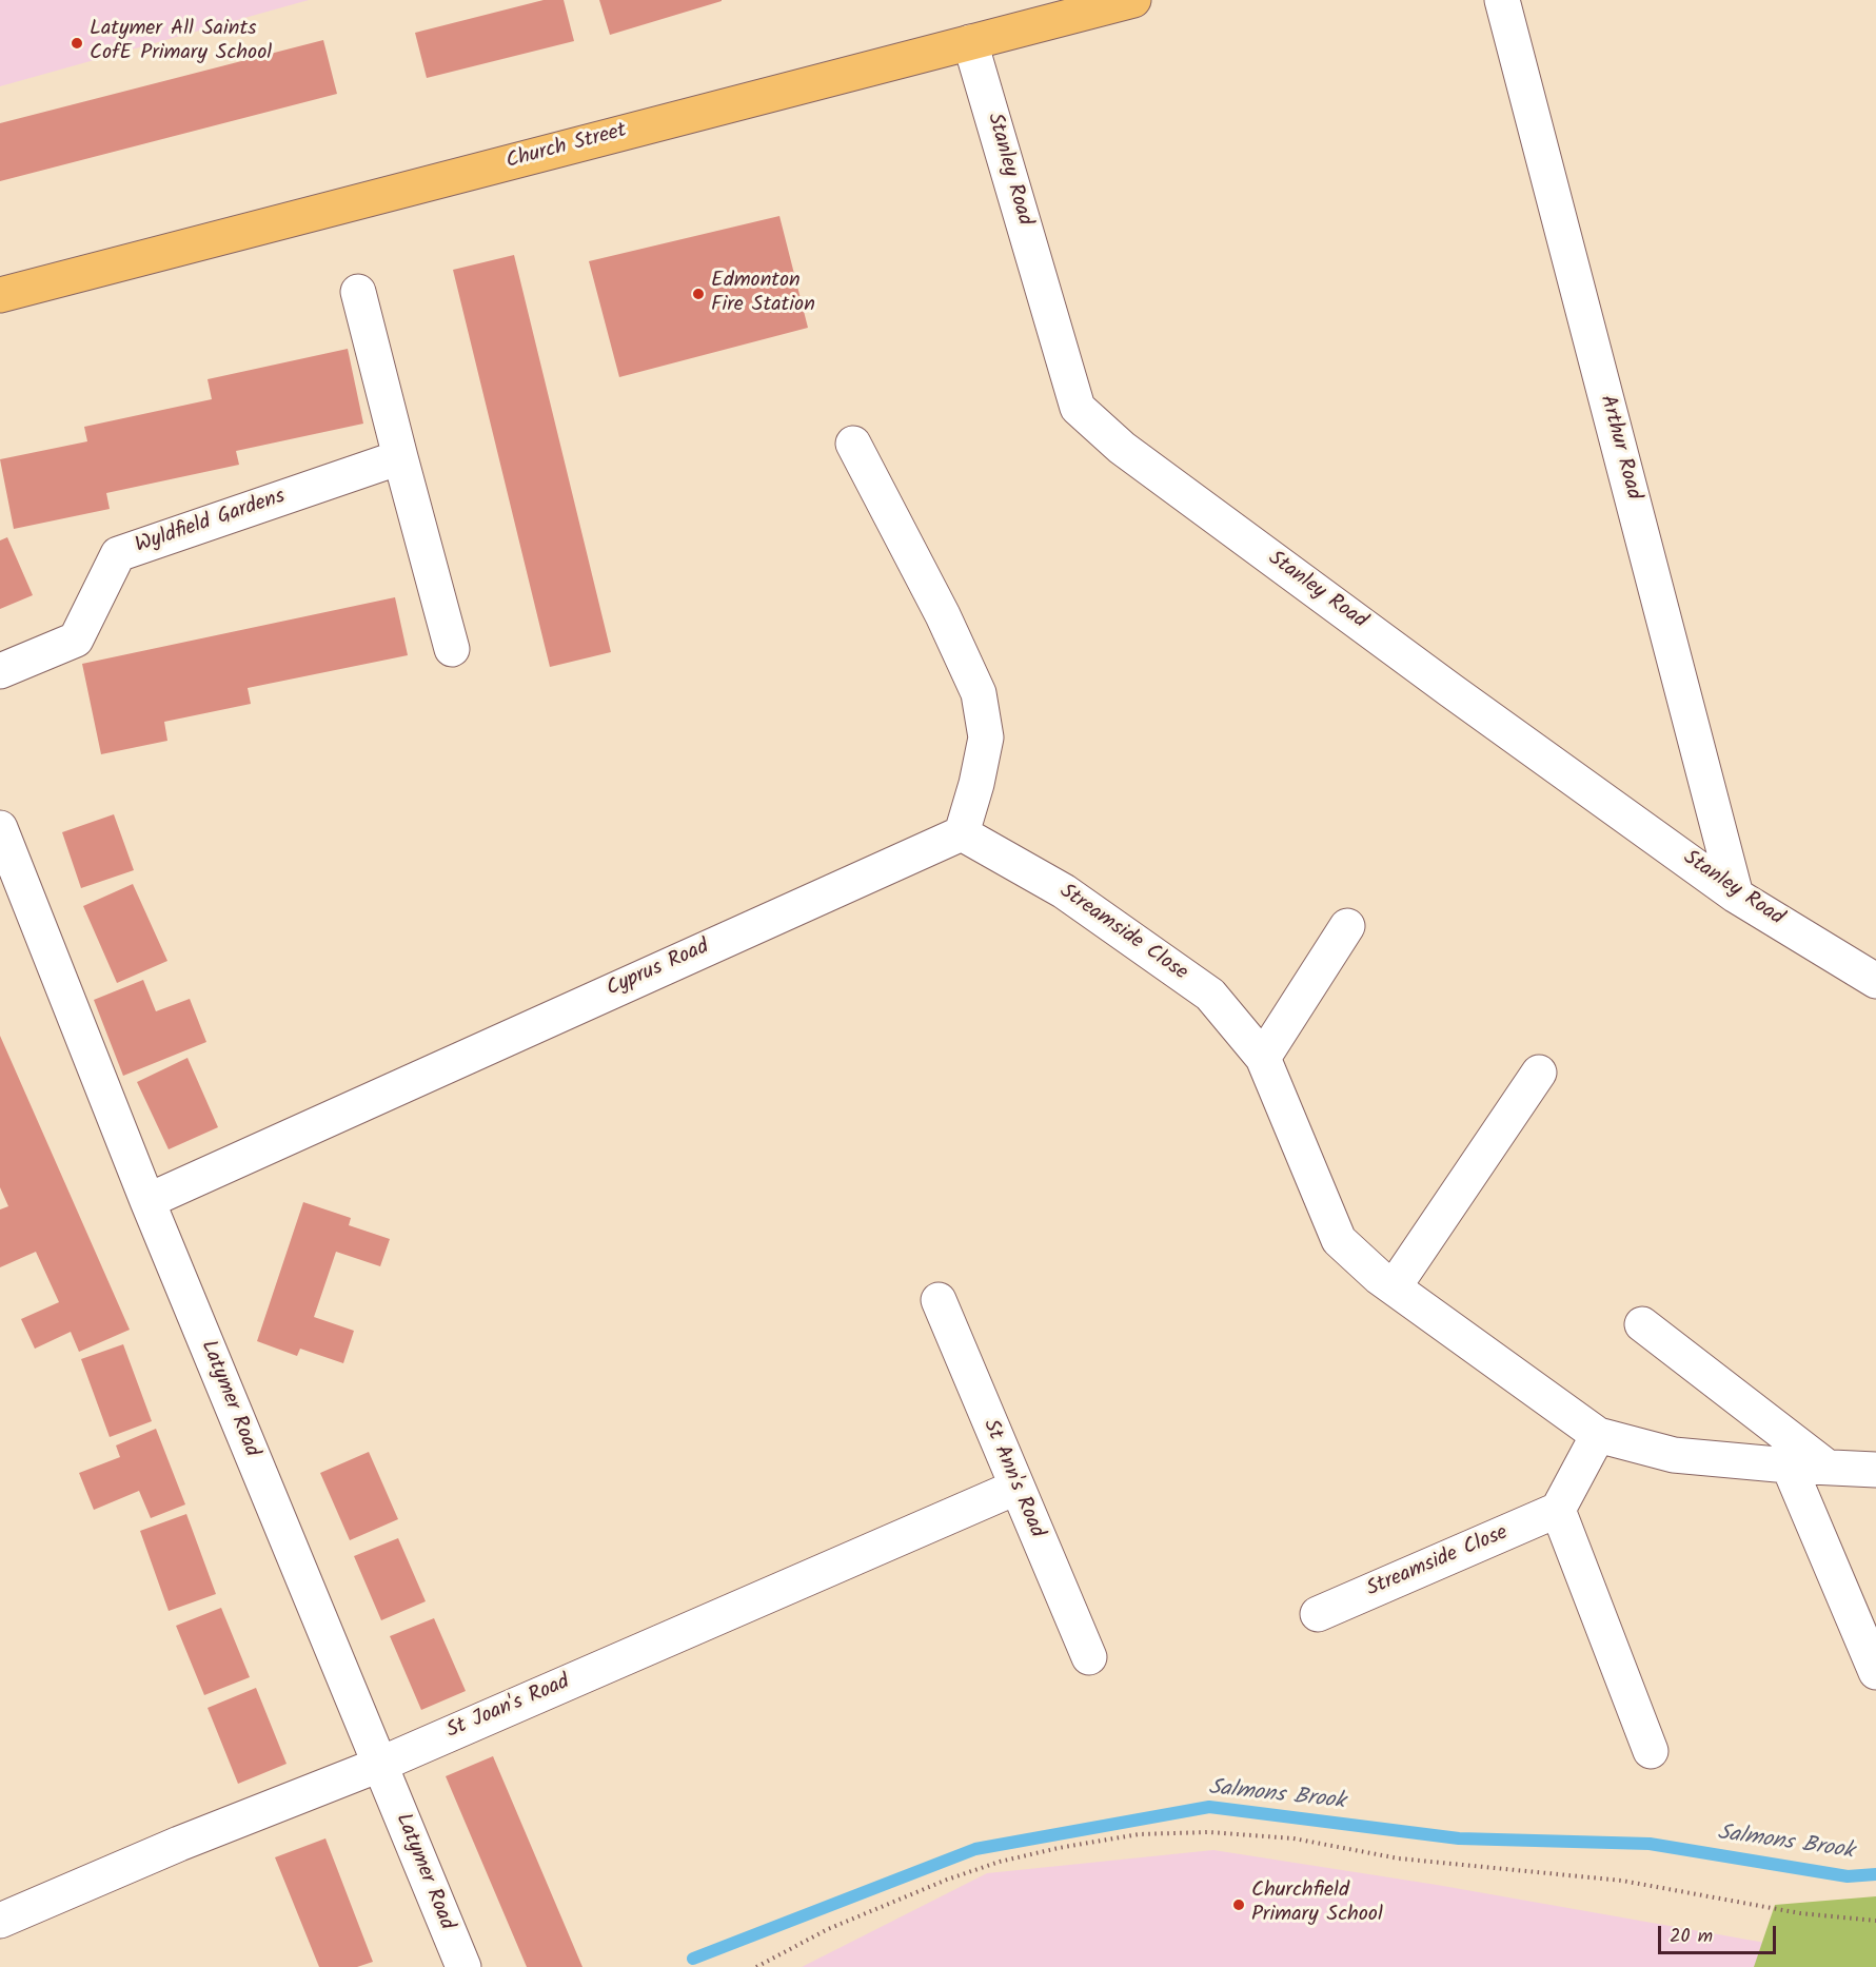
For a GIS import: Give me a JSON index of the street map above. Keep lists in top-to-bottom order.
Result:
{
  "streets": {
    "main road": ["Church Street"],
    "street": [
      "Stanley Road",
      "Arthur Road",
      "Wyldfield Gardens",
      "Streamside Close",
      "Cyprus Road",
      "Latymer Road",
      "St Ann's Road",
      "St Joan's Road"
    ]
  },
  "crossings": [
    ["Church Street", "Stanley Road"],
    ["Stanley Road", "Arthur Road"],
    ["Streamside Close", "Cyprus Road"],
    ["Cyprus Road", "Latymer Road"],
    ["Latymer Road", "St Joan's Road"],
    ["St Ann's Road", "St Joan's Road"]
  ],
  "water": ["Salmons Brook"],
  "places": ["Latymer All Saints CofE Primary School", "Edmonton Fire Station", "Churchfield Primary School"],
  "scale_bar": "20 m"
}
